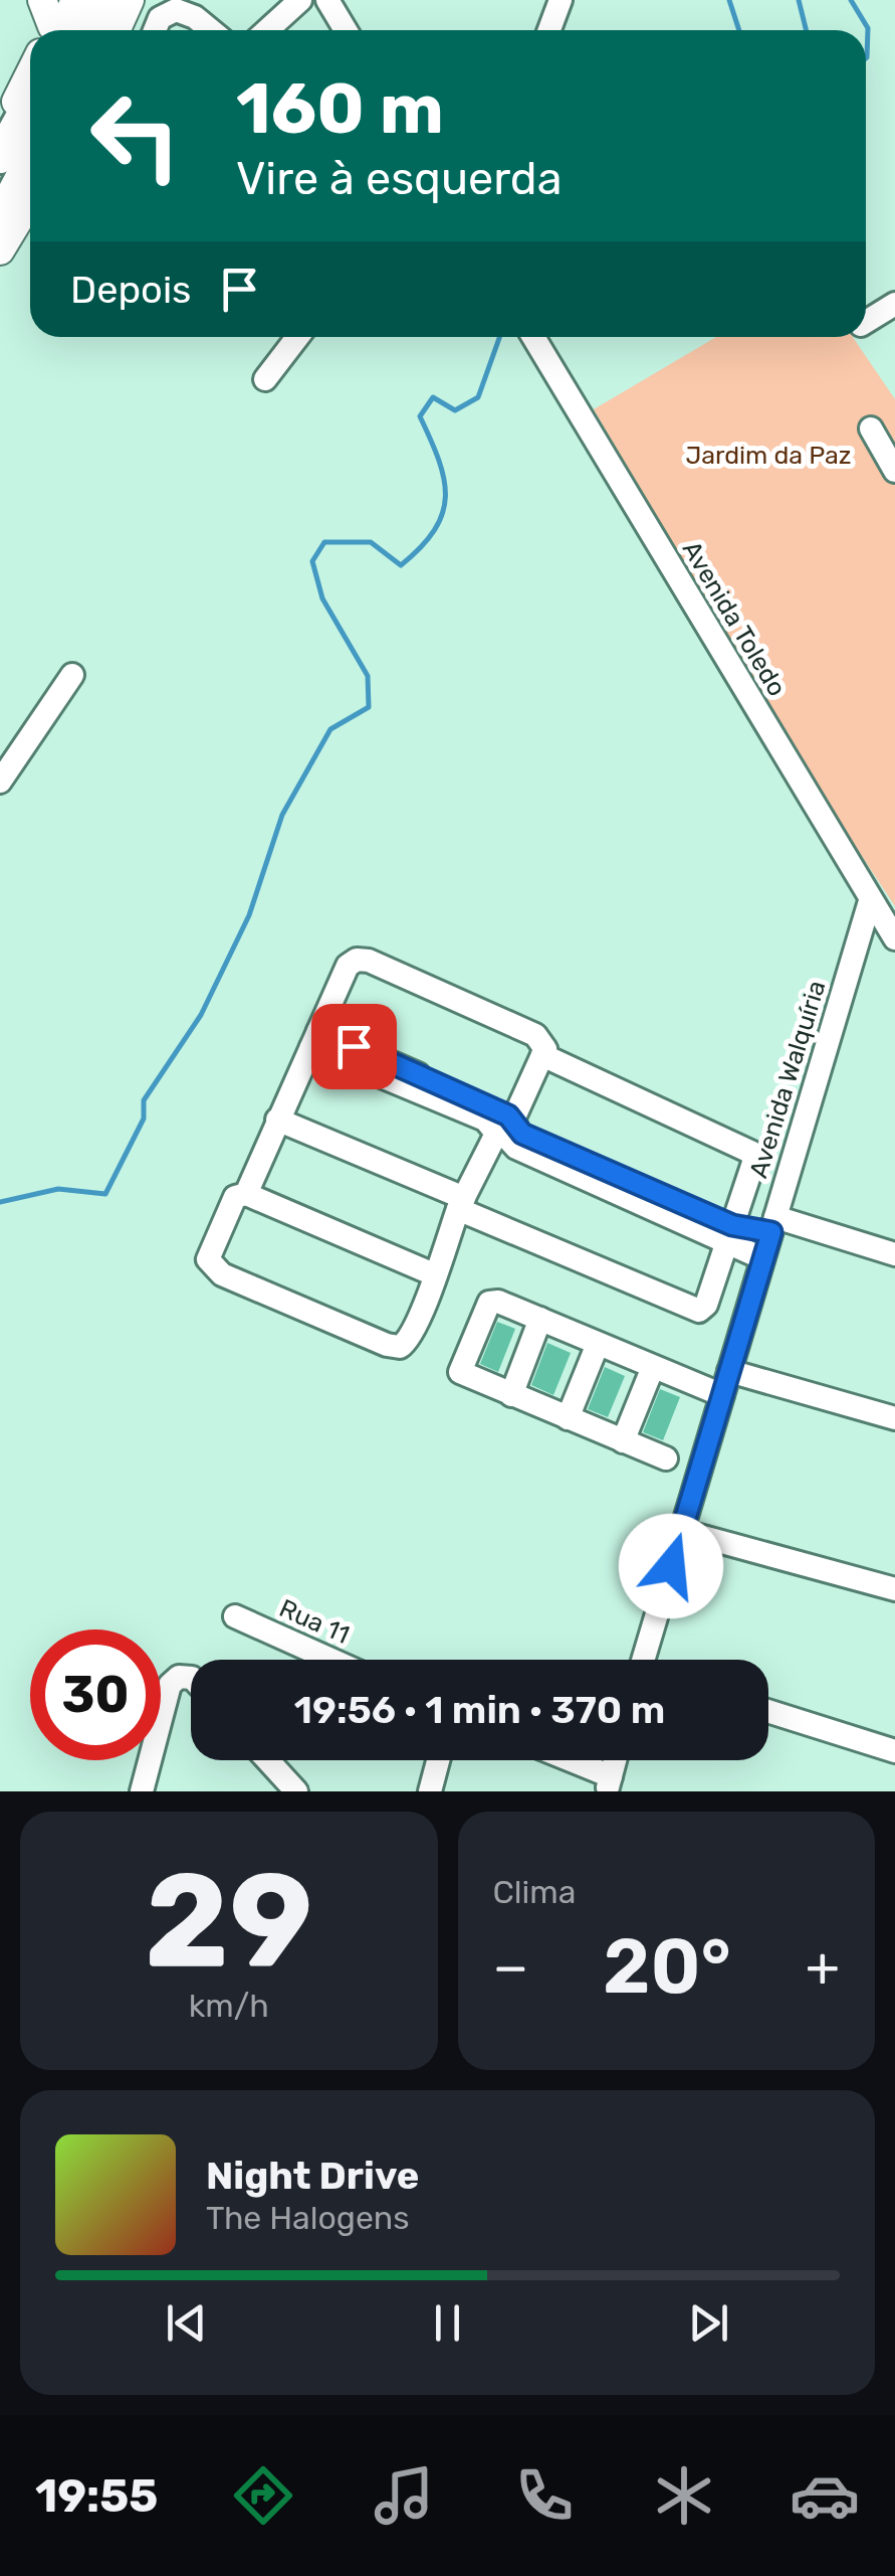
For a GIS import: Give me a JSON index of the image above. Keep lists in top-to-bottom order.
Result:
{
  "streets": {
    "street": ["Avenida Toledo", "Avenida Walquíria", "Rua 11"]
  },
  "crossings": [
    ["Avenida Toledo", "Avenida Walquíria"]
  ],
  "parks": ["Jardim da Paz"],
  "page": {
    "turn": ["160 m", "Vire à esquerda"],
    "then": "Depois",
    "limit": "30",
    "trip": "19:56 · 1 min · 370 m",
    "tile": [
      ["29", "km/h"],
      "Clima"
    ],
    "heat": ["−", "20°", "+"],
    "song": ["Night Drive", "The Halogens"],
    "tabs": "19:55"
  }
}
